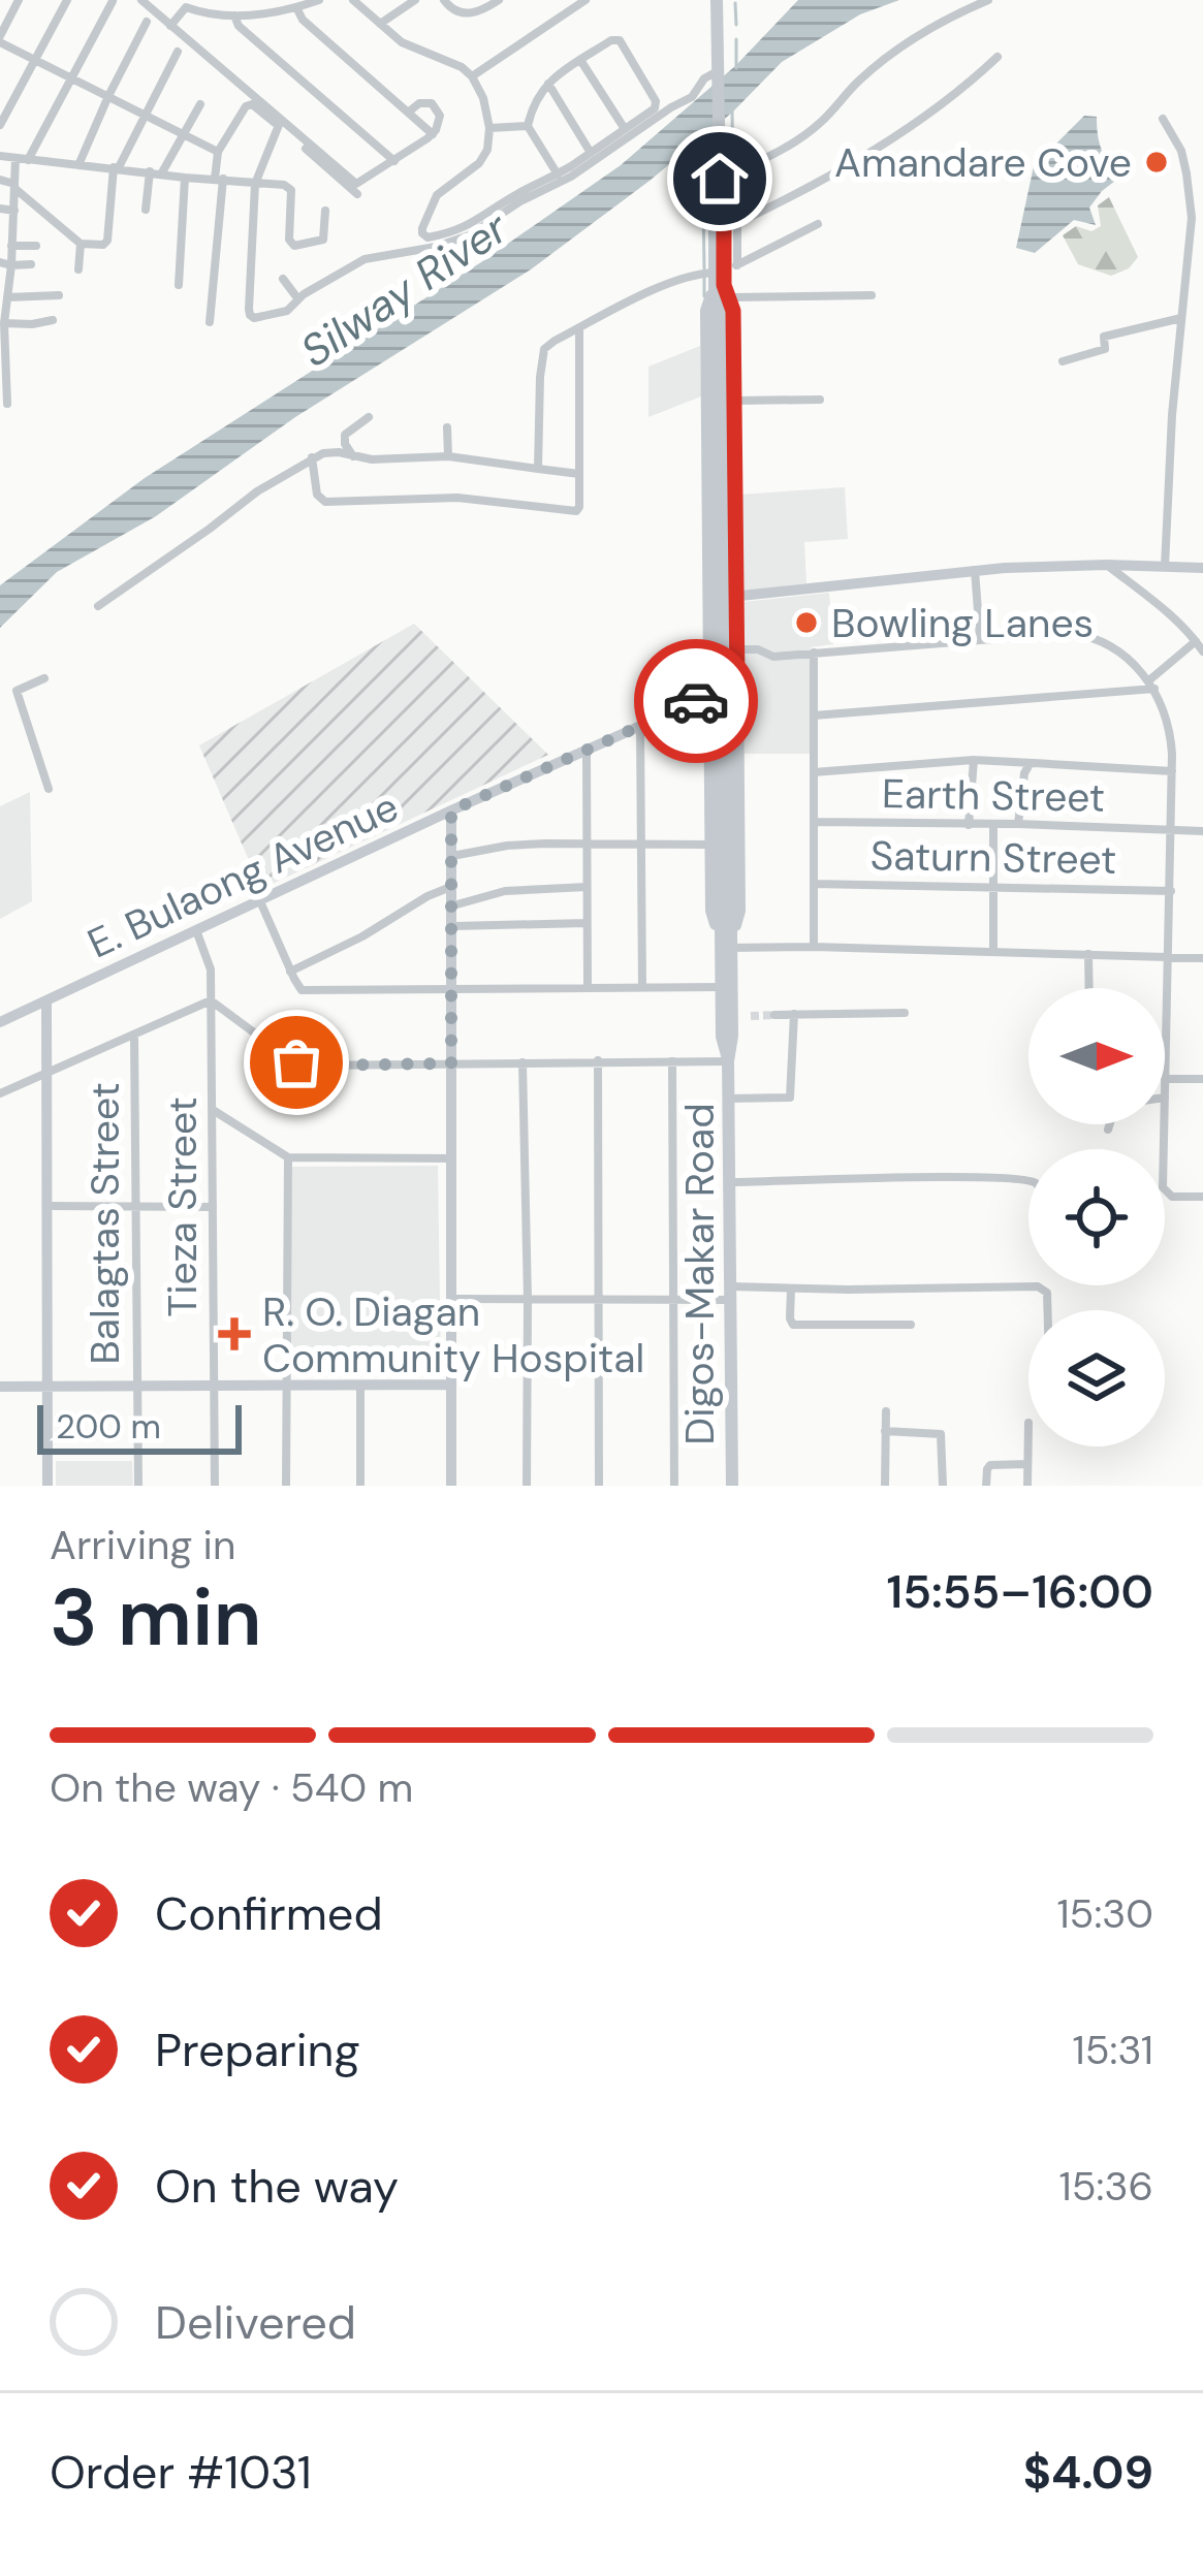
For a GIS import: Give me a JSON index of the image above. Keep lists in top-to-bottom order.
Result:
{
  "streets": {
    "main road": ["Digos-Makar Road"],
    "street": [
      "Earth Street",
      "Saturn Street",
      "E. Bulaong Avenue",
      "Tieza Street",
      "Balagtas Street"
    ]
  },
  "crossings": [
    ["E. Bulaong Avenue", "Tieza Street"],
    ["E. Bulaong Avenue", "Digos-Makar Road"]
  ],
  "water": ["Silway River"],
  "places": {
    "other": ["Amandare Cove", "Bowling Lanes"],
    "health": ["R. O. Diagan Community Hospital"]
  },
  "scale_bar": "200 m",
  "north": "right",
  "page": {
    "scale": "200 m",
    "heading": ["3 min", "Arriving in", "15:55–16:00"],
    "panel": ["Order #1031", "$4.09"],
    "bar": "On the way · 540 m",
    "list": [
      ["Confirmed", "15:30"],
      ["Preparing", "15:31"],
      ["On the way", "15:36"],
      "Delivered"
    ]
  }
}
